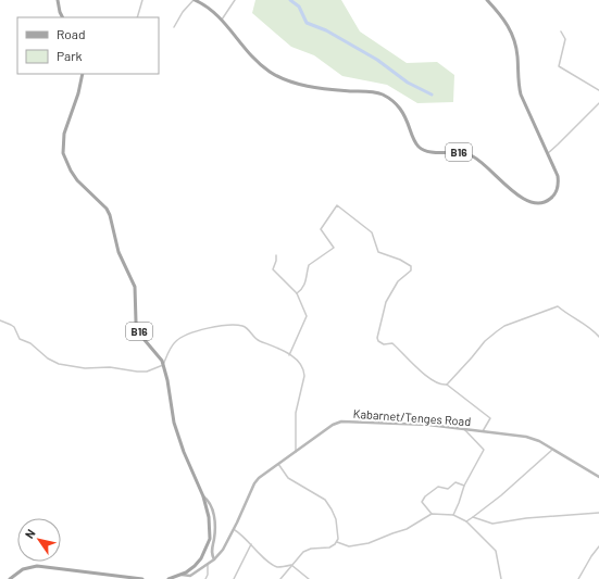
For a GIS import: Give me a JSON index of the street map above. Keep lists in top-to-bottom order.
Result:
{
  "streets": {
    "main road": ["B16"],
    "street": ["Kabarnet/Tenges Road"]
  },
  "crossings": [
    ["B16", "Kabarnet/Tenges Road"]
  ],
  "legend": ["Road", "Park"],
  "north": "top left"
}
